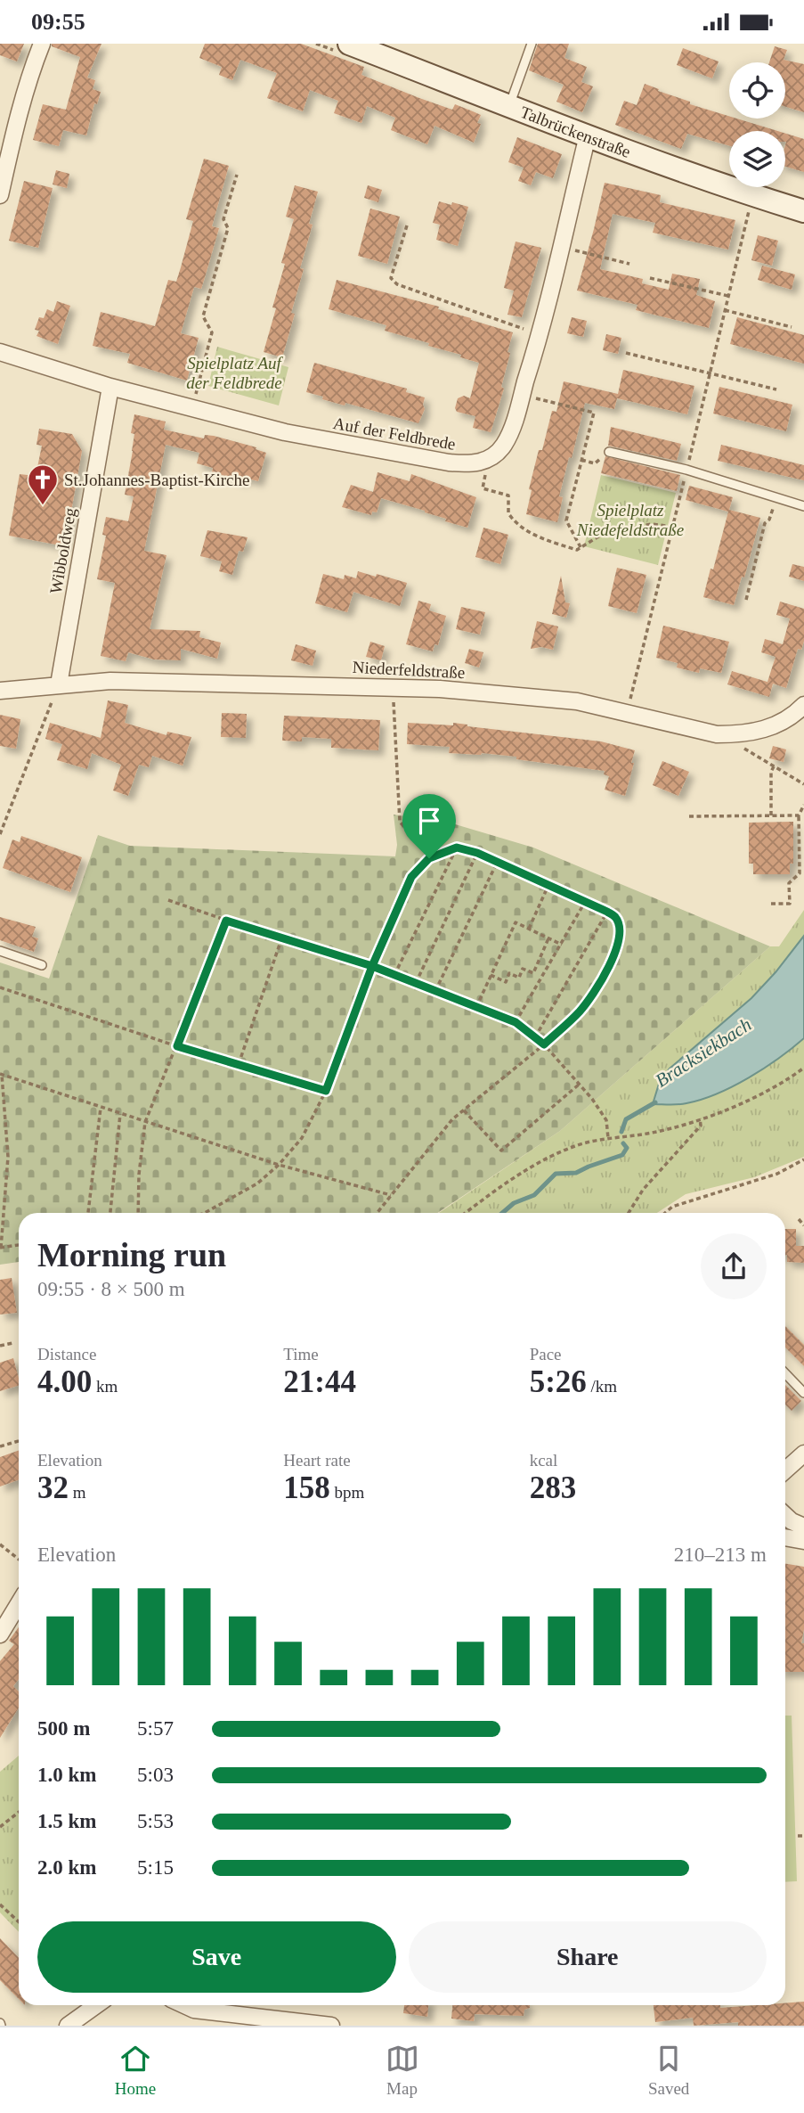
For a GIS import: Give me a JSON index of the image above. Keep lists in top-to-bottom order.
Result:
{
  "streets": {
    "main road": ["Talbrückenstraße"],
    "street": ["Auf der Feldbrede", "Wibboldweg", "Niederfeldstraße"]
  },
  "crossings": [
    ["Auf der Feldbrede", "Wibboldweg"],
    ["Wibboldweg", "Niederfeldstraße"]
  ],
  "water": ["Bracksiekbach"],
  "parks": ["Spielplatz Auf der Feldbrede", "Spielplatz Niedefeldstraße"],
  "places": {
    "church": ["St.Johannes-Baptist-Kirche"]
  },
  "page": {
    "status": "09:55",
    "heading": ["Morning run", "09:55 · 8 × 500 m"],
    "stats": [
      ["Distance", "4.00 km"],
      ["Time", "21:44"],
      ["Pace", "5:26 /km"],
      ["Elevation", "32 m"],
      ["Heart rate", "158 bpm"],
      ["kcal", "283"]
    ],
    "chart": ["Elevation", "210–213 m"],
    "list": [
      {
        "name": "500 m",
        "note": "5:57"
      },
      {
        "name": "1.0 km",
        "note": "5:03"
      },
      {
        "name": "1.5 km",
        "note": "5:53"
      },
      {
        "name": "2.0 km",
        "note": "5:15"
      }
    ],
    "buttons": ["Save", "Share"],
    "tabs": ["Home", "Map", "Saved"]
  }
}
